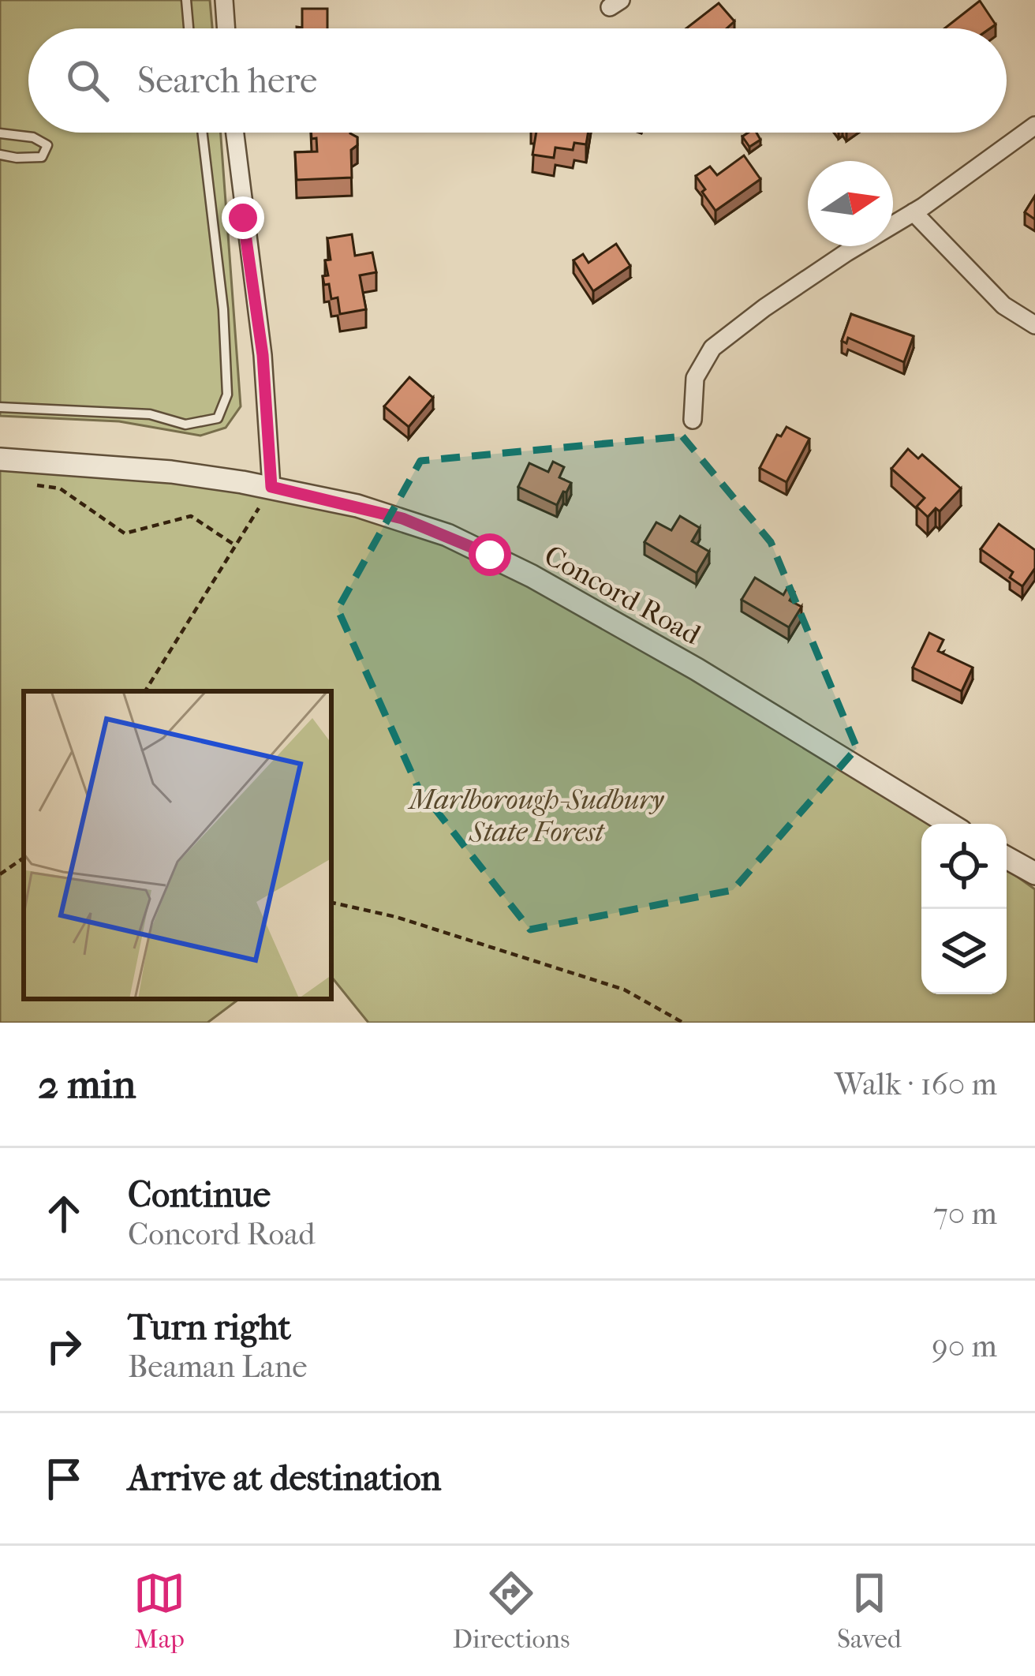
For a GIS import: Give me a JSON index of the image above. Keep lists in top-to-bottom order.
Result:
{
  "streets": {
    "street": ["Concord Road"]
  },
  "parks": ["Marlborough-Sudbury State Forest"],
  "north": "right",
  "page": {
    "search": "Search here",
    "heading": ["2 min", "Walk · 160 m"],
    "list": [
      ["Continue", "Concord Road", "70 m"],
      ["Turn right", "Beaman Lane", "90 m"],
      "Arrive at destination"
    ],
    "nav": ["Map", "Directions", "Saved"]
  }
}
